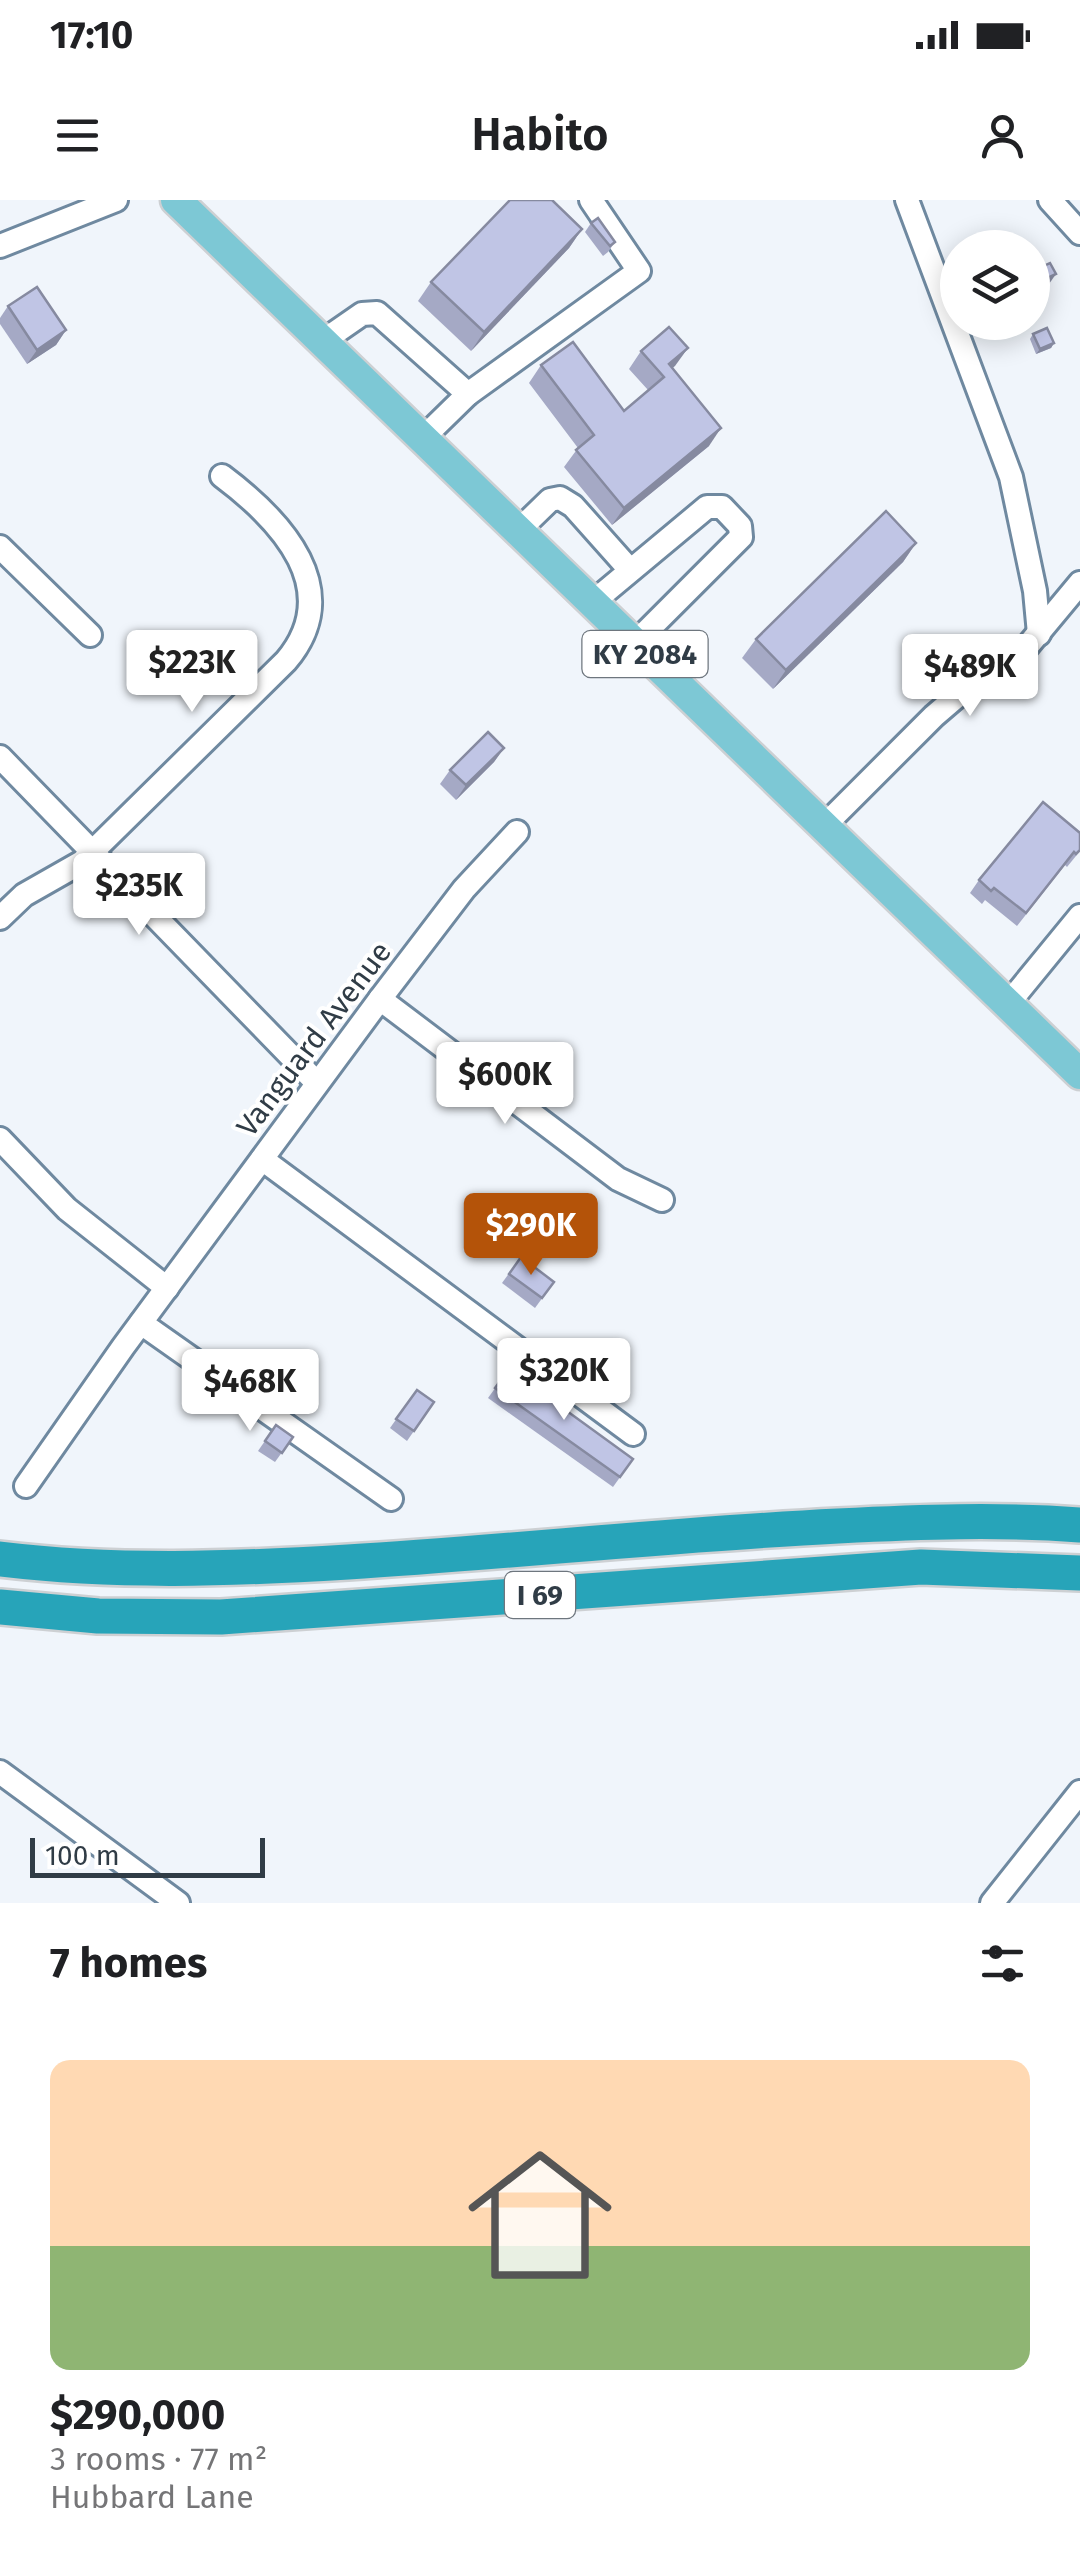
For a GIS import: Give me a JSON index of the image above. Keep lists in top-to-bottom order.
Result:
{
  "streets": {
    "highway": ["I 69"],
    "main road": ["KY 2084"],
    "street": ["Vanguard Avenue"]
  },
  "scale_bar": "100 m",
  "page": {
    "status": "17:10",
    "header": "Habito",
    "price": [
      "$223K",
      "$489K",
      "$235K",
      "$600K",
      "$290K",
      "$320K",
      "$468K"
    ],
    "scale": "100 m",
    "heading": "7 homes",
    "list": [
      {
        "name": "$290,000",
        "note": "3 rooms · 77 m² · Hubbard Lane"
      }
    ]
  }
}
